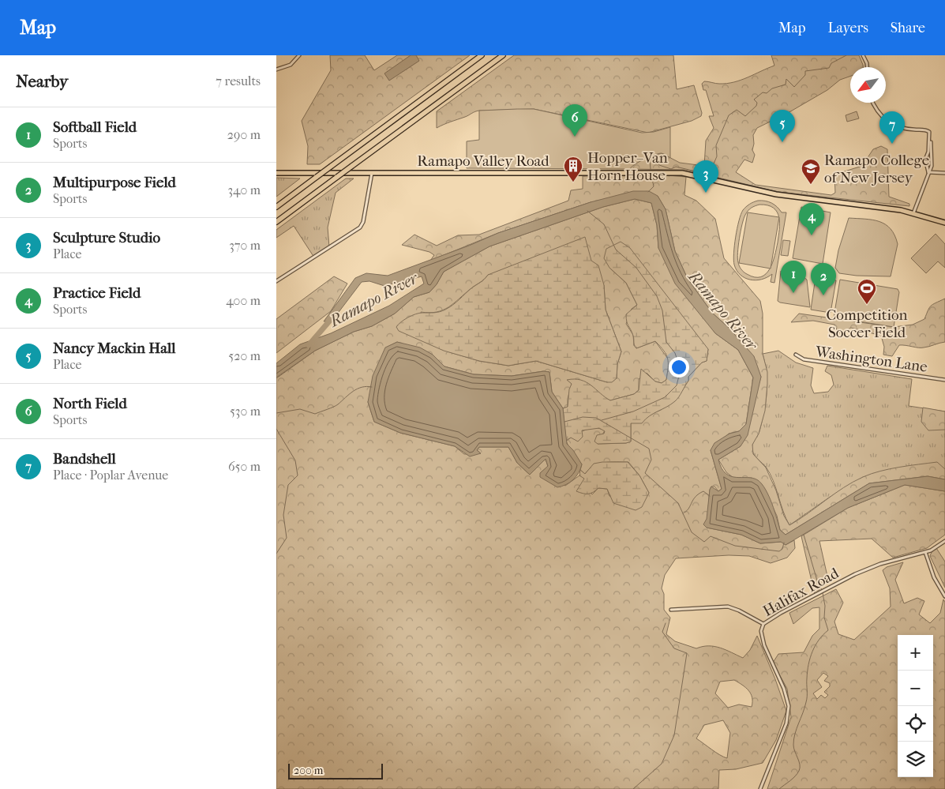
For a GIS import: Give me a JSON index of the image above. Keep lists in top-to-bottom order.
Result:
{
  "streets": {
    "main road": ["Ramapo Valley Road"],
    "street": ["Washington Lane", "Halifax Road"]
  },
  "water": ["Ramapo River"],
  "places": {
    "building": ["Hopper–Van Horn House"],
    "school or university": ["Ramapo College of New Jersey"],
    "sports": ["Competition Soccer Field"]
  },
  "scale_bar": "200 m",
  "north": "bottom left",
  "page": {
    "header": "Map",
    "nav": ["Map", "Layers", "Share"],
    "heading": ["Nearby", "7 results"],
    "pins": [
      "6",
      "5",
      "7",
      "3",
      "4",
      "1",
      "2"
    ],
    "list": [
      {
        "mark": "1",
        "name": "Softball Field",
        "note": "Sports",
        "value": "290 m"
      },
      {
        "mark": "2",
        "name": "Multipurpose Field",
        "note": "Sports",
        "value": "340 m"
      },
      {
        "mark": "3",
        "name": "Sculpture Studio",
        "note": "Place",
        "value": "370 m"
      },
      {
        "mark": "4",
        "name": "Practice Field",
        "note": "Sports",
        "value": "400 m"
      },
      {
        "mark": "5",
        "name": "Nancy Mackin Hall",
        "note": "Place",
        "value": "520 m"
      },
      {
        "mark": "6",
        "name": "North Field",
        "note": "Sports",
        "value": "530 m"
      },
      {
        "mark": "7",
        "name": "Bandshell",
        "note": "Place · Poplar Avenue",
        "value": "650 m"
      }
    ],
    "map_buttons": ["+", "−"],
    "scale": "200 m"
  }
}
